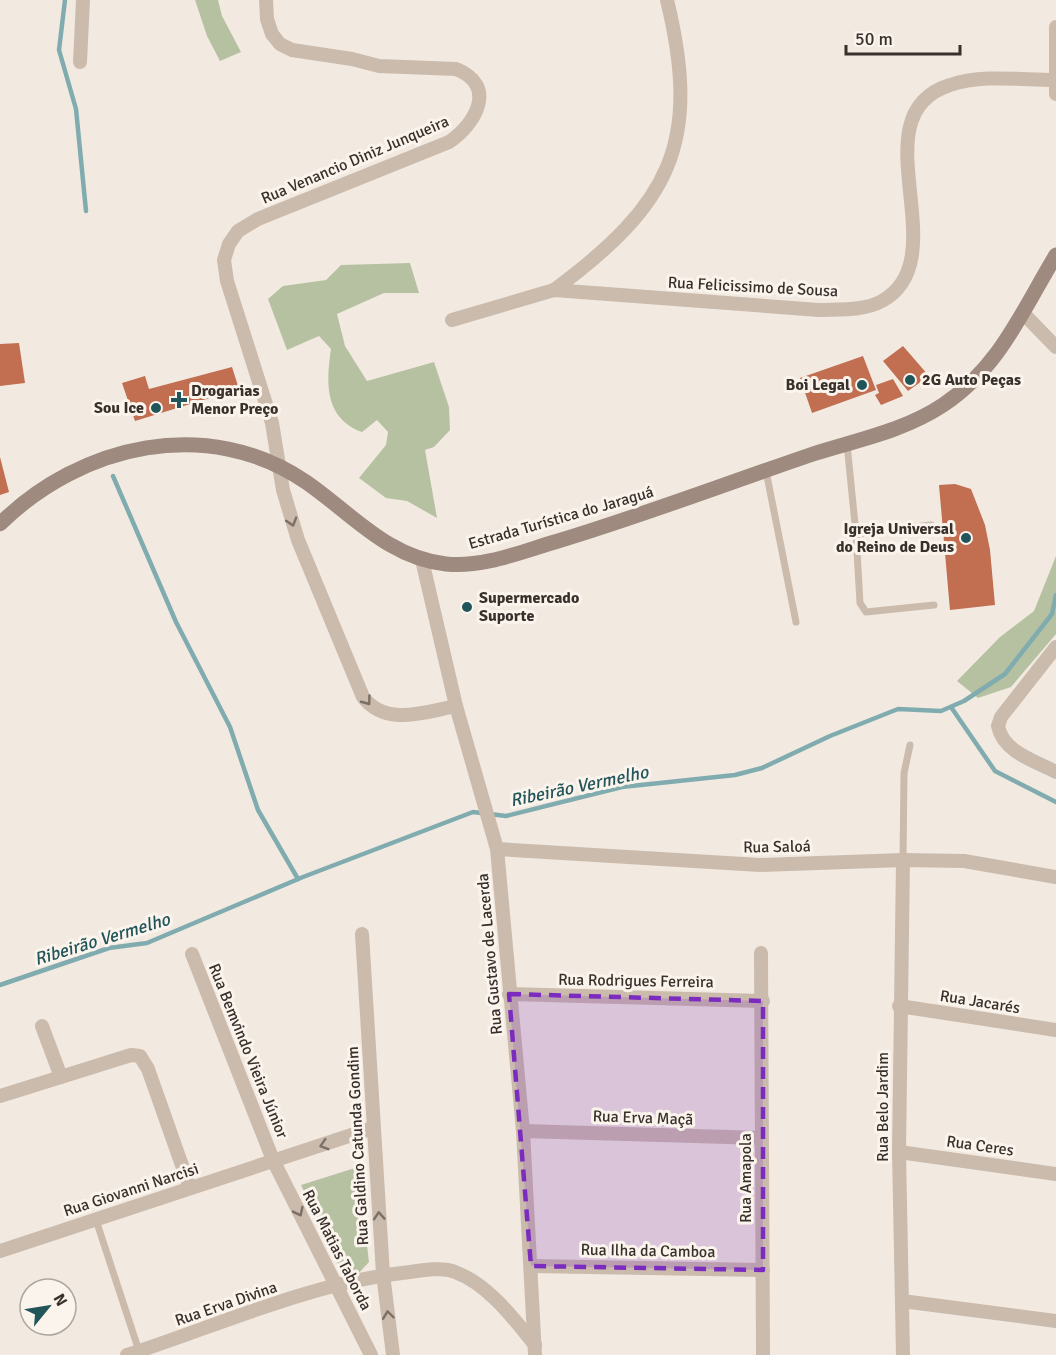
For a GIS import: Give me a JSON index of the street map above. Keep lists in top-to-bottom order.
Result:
{
  "streets": {
    "main road": ["Estrada Turística do Jaraguá"],
    "street": [
      "Rua Venancio Diniz Junqueira",
      "Rua Felicissimo de Sousa",
      "Rua Saloá",
      "Rua Gustavo de Lacerda",
      "Rua Rodrigues Ferreira",
      "Rua Jacarés",
      "Rua Bemvindo Vieira Júnior",
      "Rua Belo Jardim",
      "Rua Erva Maçã",
      "Rua Galdino Catunda Gondim",
      "Rua Ceres",
      "Rua Amapola",
      "Rua Giovanni Narcisi",
      "Rua Matias Taborda",
      "Rua Ilha da Camboa",
      "Rua Erva Divina"
    ]
  },
  "crossings": [
    ["Rua Venancio Diniz Junqueira", "Estrada Turística do Jaraguá"],
    ["Rua Venancio Diniz Junqueira", "Rua Gustavo de Lacerda"],
    ["Estrada Turística do Jaraguá", "Rua Gustavo de Lacerda"],
    ["Rua Saloá", "Rua Gustavo de Lacerda"],
    ["Rua Saloá", "Rua Belo Jardim"],
    ["Rua Gustavo de Lacerda", "Rua Rodrigues Ferreira"],
    ["Rua Gustavo de Lacerda", "Rua Erva Maçã"],
    ["Rua Gustavo de Lacerda", "Rua Ilha da Camboa"],
    ["Rua Gustavo de Lacerda", "Rua Erva Divina"],
    ["Rua Rodrigues Ferreira", "Rua Amapola"],
    ["Rua Jacarés", "Rua Belo Jardim"],
    ["Rua Bemvindo Vieira Júnior", "Rua Giovanni Narcisi"],
    ["Rua Bemvindo Vieira Júnior", "Rua Matias Taborda"],
    ["Rua Belo Jardim", "Rua Ceres"],
    ["Rua Erva Maçã", "Rua Amapola"],
    ["Rua Galdino Catunda Gondim", "Rua Giovanni Narcisi"],
    ["Rua Galdino Catunda Gondim", "Rua Erva Divina"],
    ["Rua Amapola", "Rua Ilha da Camboa"],
    ["Rua Giovanni Narcisi", "Rua Matias Taborda"],
    ["Rua Matias Taborda", "Rua Erva Divina"]
  ],
  "one_way": ["Rua Galdino Catunda Gondim", "Rua Matias Taborda"],
  "water": ["Ribeirão Vermelho"],
  "places": {
    "other": [
      "2G Auto Peças",
      "Boi Legal",
      "Sou Ice",
      "Igreja Universal do Reino de Deus",
      "Supermercado Suporte"
    ],
    "health": ["Drogarias Menor Preço"]
  },
  "scale_bar": "50 m",
  "north": "top right"
}
